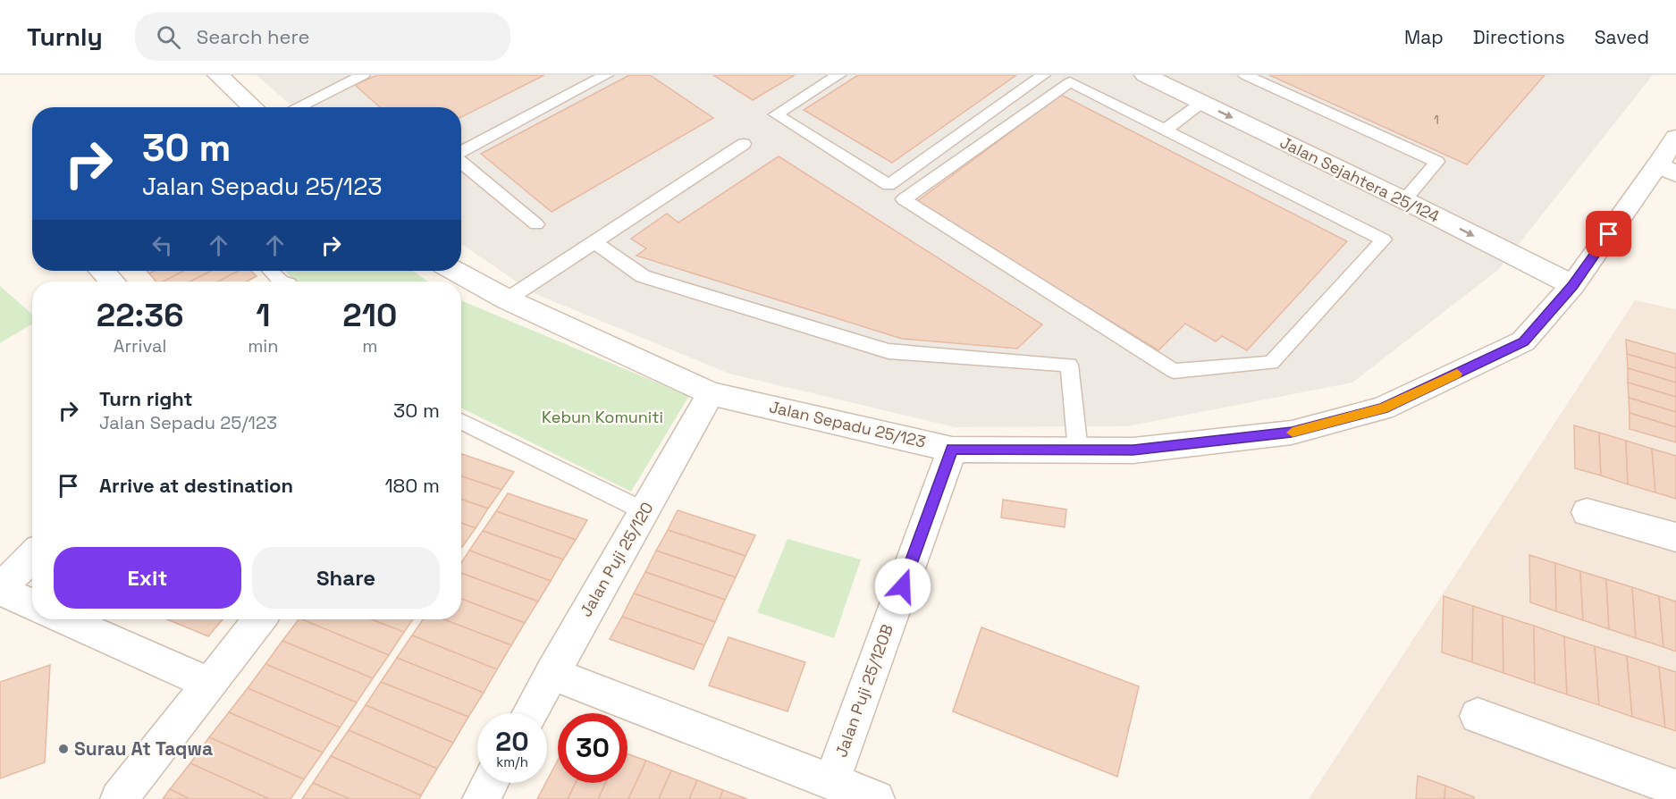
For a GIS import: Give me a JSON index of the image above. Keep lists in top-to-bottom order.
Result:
{
  "streets": {
    "street": [
      "Jalan Sejahtera 25/124",
      "Jalan Sepadu 25/123",
      "Jalan Puji 25/120",
      "Jalan Puji 25/120B"
    ]
  },
  "crossings": [
    ["Jalan Sejahtera 25/124", "Jalan Sepadu 25/123"],
    ["Jalan Sepadu 25/123", "Jalan Puji 25/120"],
    ["Jalan Sepadu 25/123", "Jalan Puji 25/120B"]
  ],
  "one_way": ["Jalan Sejahtera 25/124"],
  "parks": ["Kebun Komuniti"],
  "places": ["Surau At Taqwa"],
  "house_numbers": ["1"],
  "page": {
    "header": "Turnly",
    "search": "Search here",
    "nav": ["Map", "Directions", "Saved"],
    "turn": ["30 m", "Jalan Sepadu 25/123"],
    "eta": [
      "22:36",
      "Arrival",
      "1",
      "min",
      "210",
      "m"
    ],
    "list": [
      {
        "name": "Turn right",
        "note": "Jalan Sepadu 25/123",
        "value": "30 m"
      },
      {
        "name": "Arrive at destination",
        "value": "180 m"
      }
    ],
    "buttons": ["Exit", "Share"],
    "speed": "20 km/h",
    "limit": "30"
  }
}
